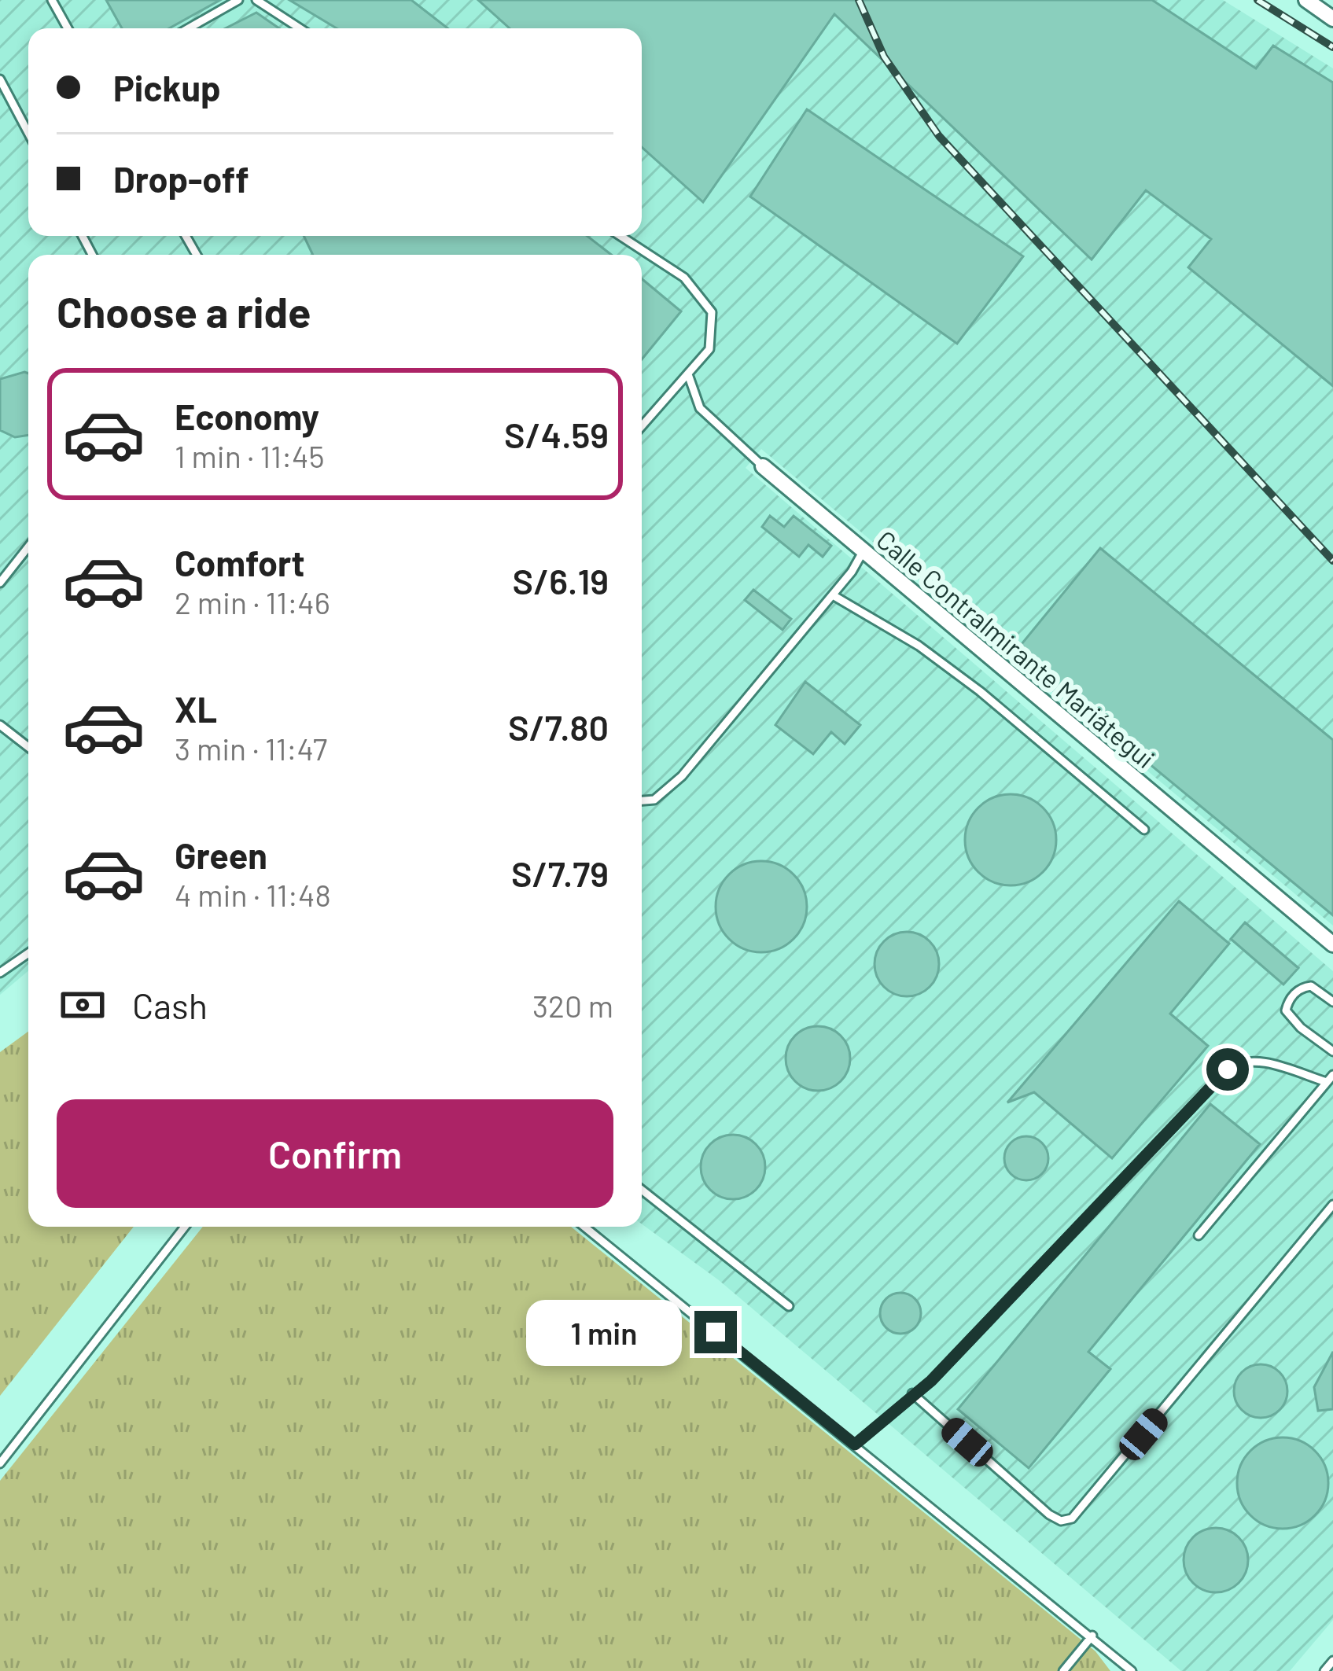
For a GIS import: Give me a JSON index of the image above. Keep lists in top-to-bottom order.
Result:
{
  "streets": {
    "street": ["Calle Contralmirante Mariátegui"]
  },
  "page": {
    "banner": ["Pickup", "Drop-off"],
    "heading": "Choose a ride",
    "list": [
      {
        "name": "Economy",
        "note": "1 min · 11:45",
        "value": "S/4.59"
      },
      {
        "name": "Comfort",
        "note": "2 min · 11:46",
        "value": "S/6.19"
      },
      {
        "name": "XL",
        "note": "3 min · 11:47",
        "value": "S/7.80"
      },
      {
        "name": "Green",
        "note": "4 min · 11:48",
        "value": "S/7.79"
      }
    ],
    "pay": ["Cash", "320 m"],
    "buttons": "Confirm",
    "bubble": "1 min"
  }
}
